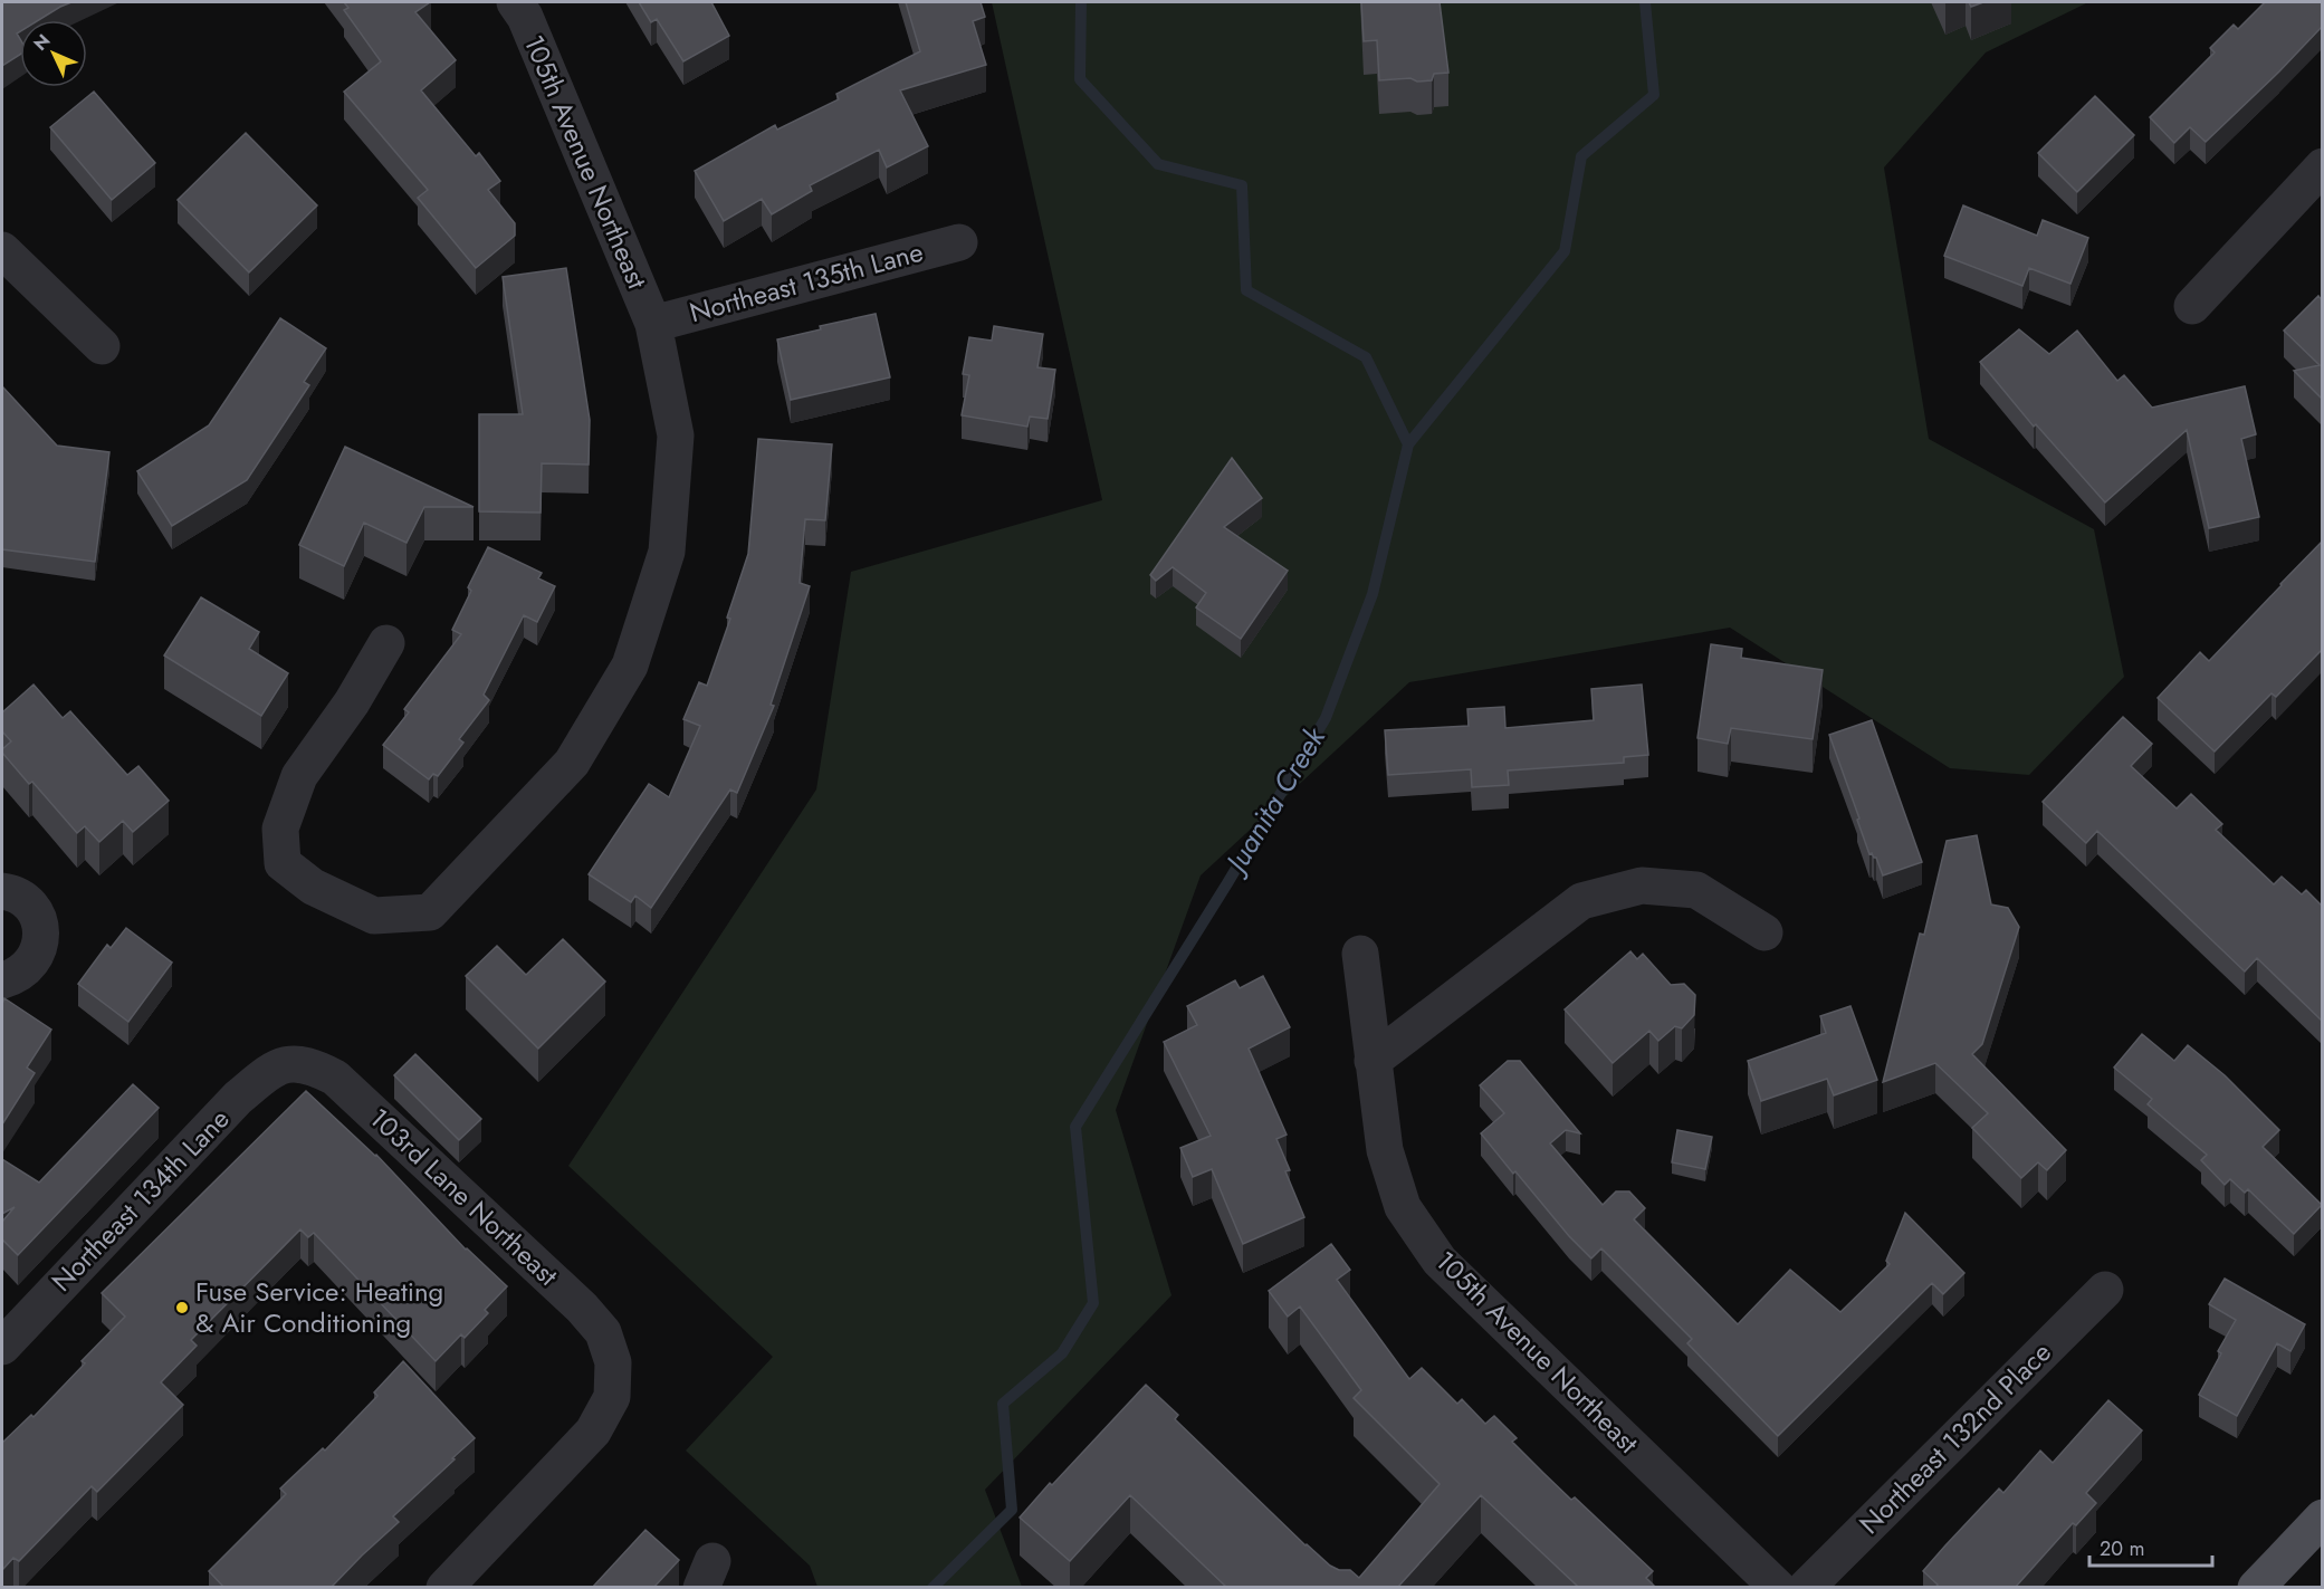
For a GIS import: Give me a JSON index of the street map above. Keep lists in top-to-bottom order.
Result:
{
  "streets": {
    "street": [
      "105th Avenue Northeast",
      "Northeast 135th Lane",
      "103rd Lane Northeast",
      "Northeast 134th Lane",
      "Northeast 132nd Place"
    ]
  },
  "crossings": [
    ["105th Avenue Northeast", "Northeast 135th Lane"],
    ["103rd Lane Northeast", "Northeast 134th Lane"]
  ],
  "water": ["Juanita Creek"],
  "places": ["Fuse Service: Heating & Air Conditioning"],
  "scale_bar": "20 m",
  "north": "top left"
}
